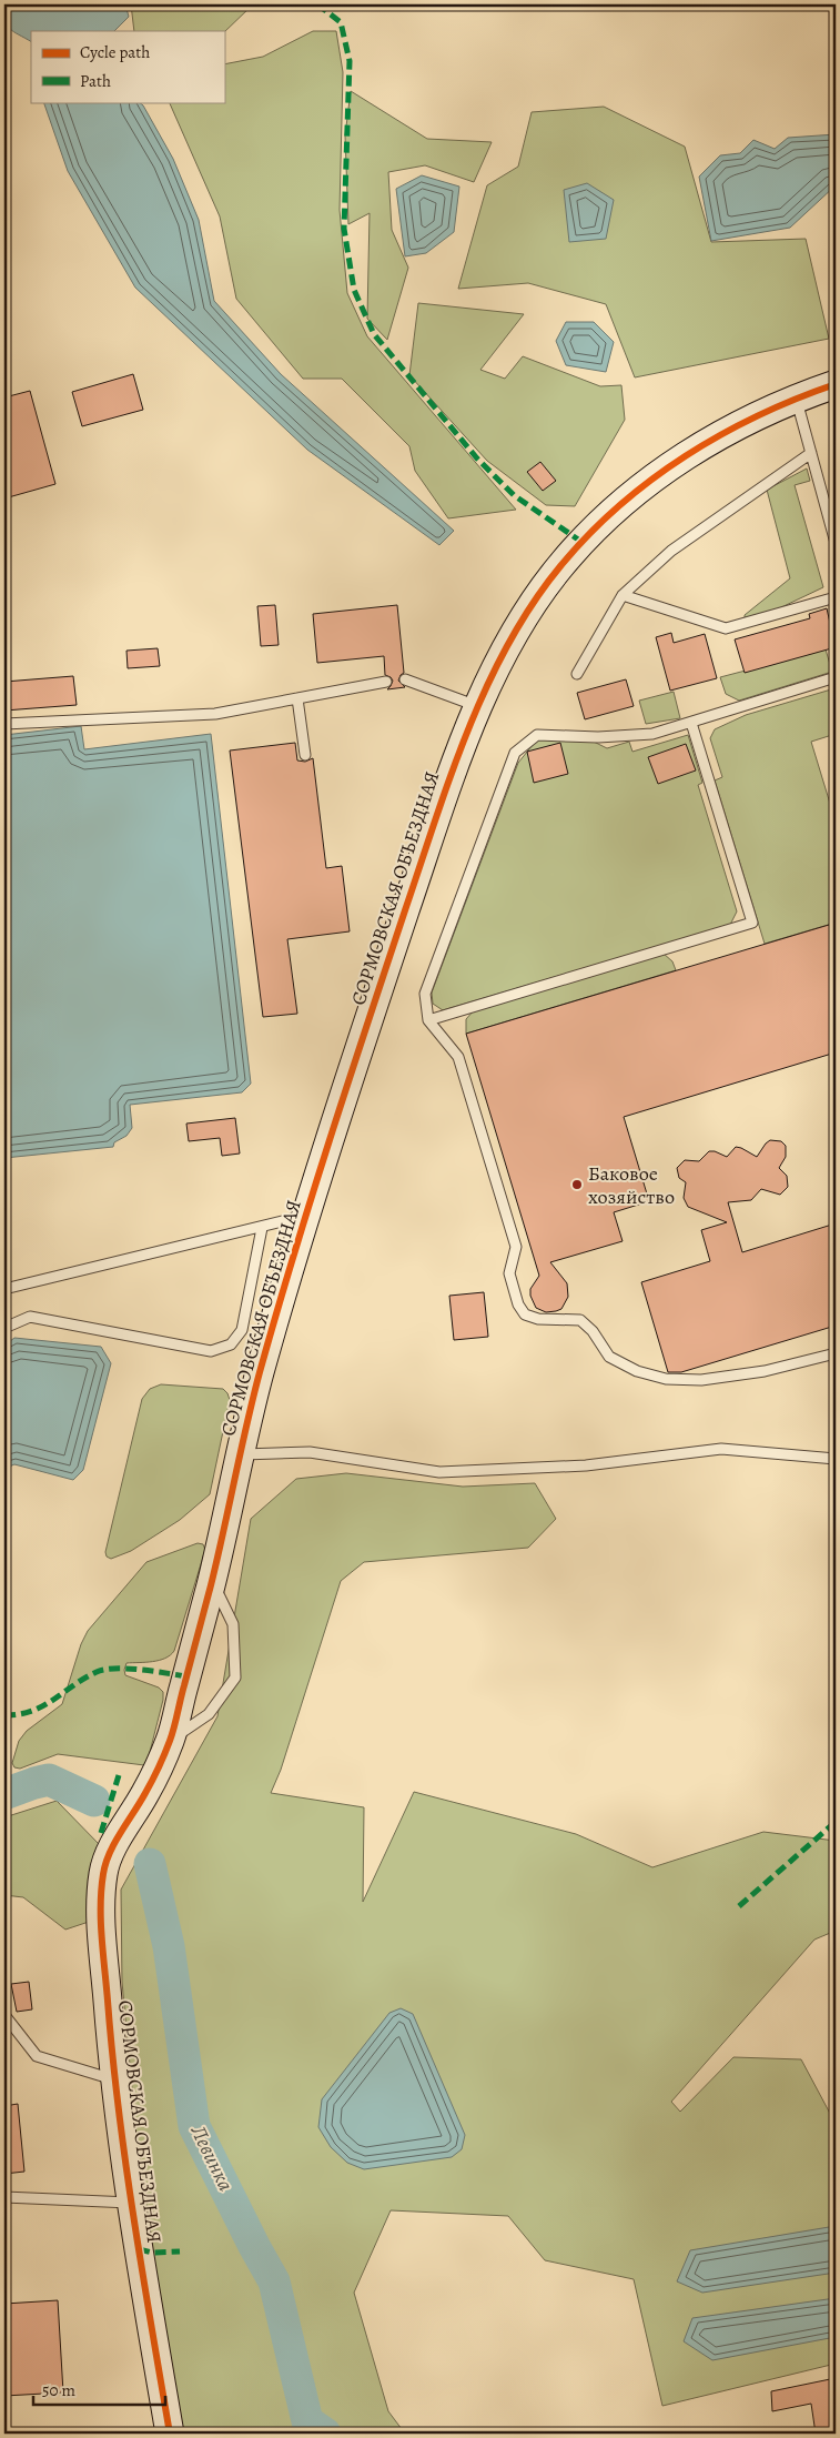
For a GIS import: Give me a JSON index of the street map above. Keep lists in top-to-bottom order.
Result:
{
  "streets": {
    "street": ["СОРМОВСКАЯ ОБЪЕЗДНАЯ"]
  },
  "water": ["Левинка"],
  "places": ["Баковое хозяйство"],
  "legend": ["Cycle path", "Path"],
  "scale_bar": "50 m"
}
